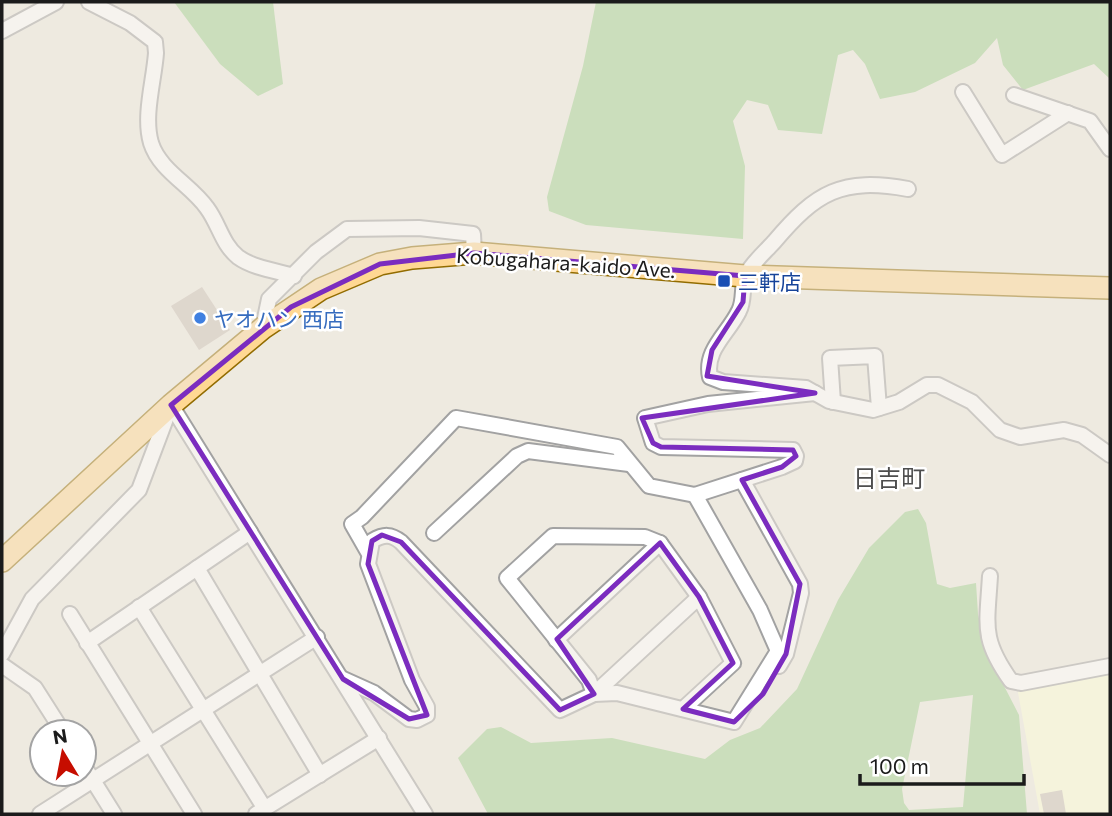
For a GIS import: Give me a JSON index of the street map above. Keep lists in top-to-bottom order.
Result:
{
  "streets": {
    "main road": ["Kobugahara-kaido Ave."]
  },
  "districts": ["日吉町"],
  "places": {
    "transit": ["三軒店"],
    "other": ["ヤオハン 西店"]
  },
  "scale_bar": "100 m",
  "north": "top"
}
